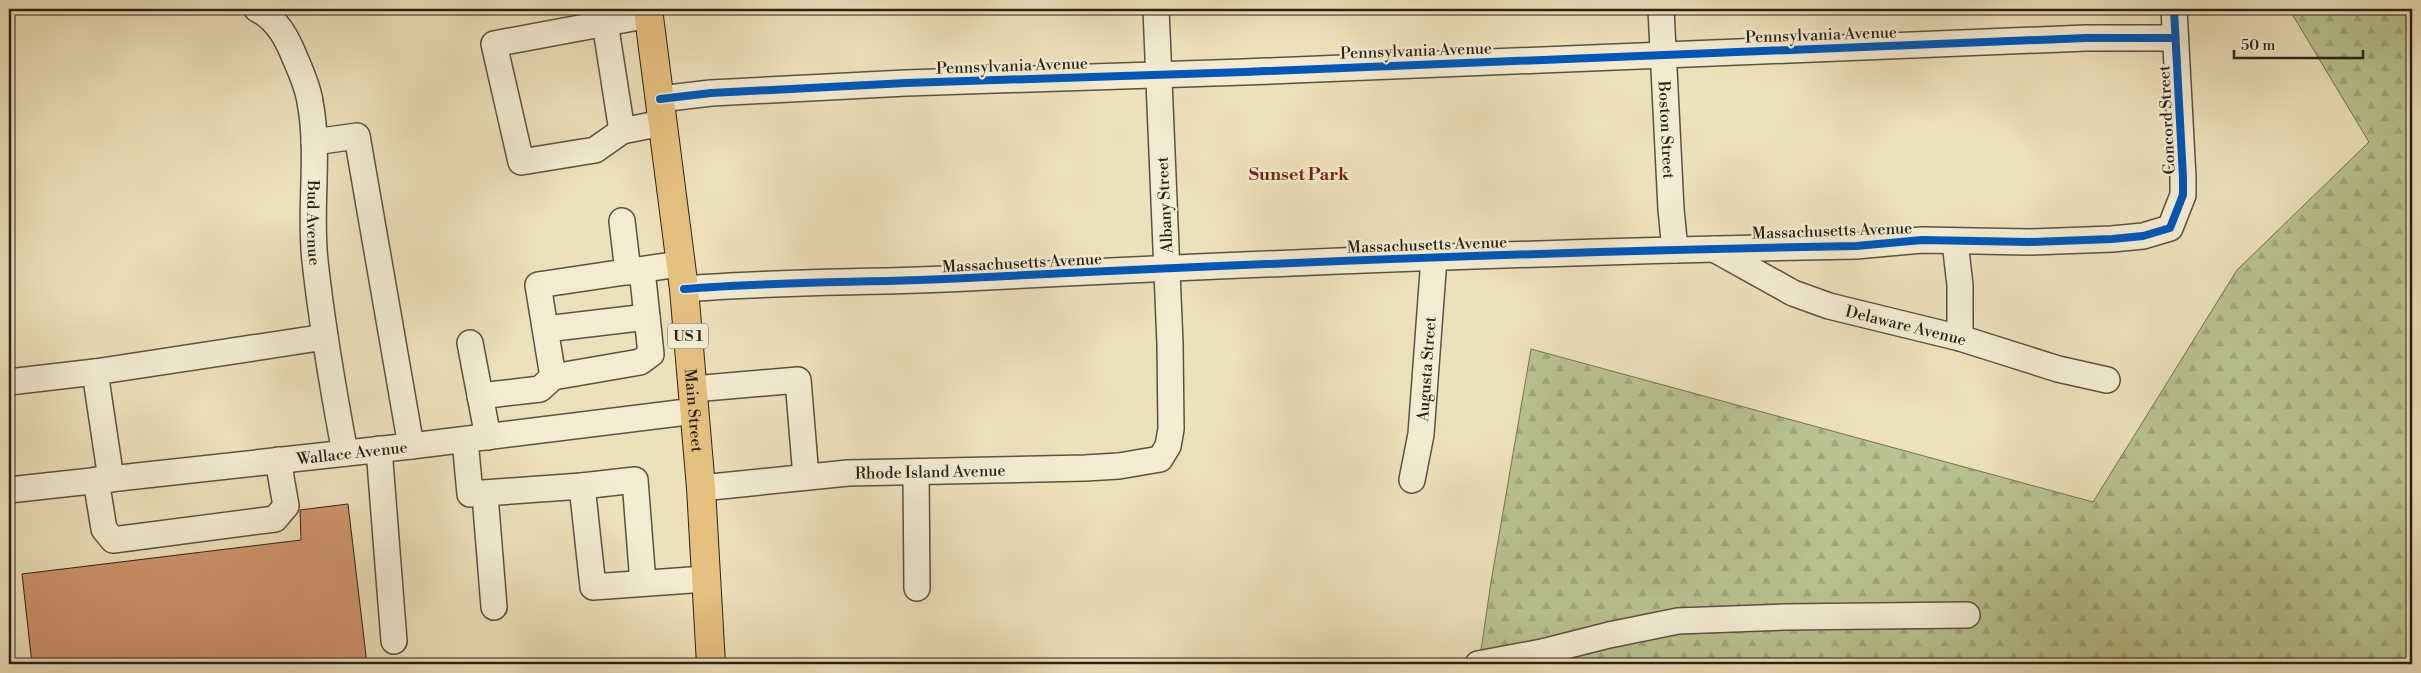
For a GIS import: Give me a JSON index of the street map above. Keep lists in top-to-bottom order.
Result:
{
  "streets": {
    "main road": ["US 1", "Main Street"],
    "street": [
      "Pennsylvania Avenue",
      "Concord Street",
      "Boston Street",
      "Albany Street",
      "Bud Avenue",
      "Massachusetts Avenue",
      "Delaware Avenue",
      "Augusta Street",
      "Wallace Avenue",
      "Rhode Island Avenue"
    ]
  },
  "crossings": [
    ["Pennsylvania Avenue", "Concord Street"],
    ["Pennsylvania Avenue", "Boston Street"],
    ["Pennsylvania Avenue", "Albany Street"],
    ["Pennsylvania Avenue", "Main Street"],
    ["Concord Street", "Massachusetts Avenue"],
    ["Boston Street", "Massachusetts Avenue"],
    ["Albany Street", "Massachusetts Avenue"],
    ["Albany Street", "Rhode Island Avenue"],
    ["Bud Avenue", "Wallace Avenue"],
    ["Massachusetts Avenue", "Delaware Avenue"],
    ["Massachusetts Avenue", "Augusta Street"],
    ["Massachusetts Avenue", "Main Street"],
    ["Main Street", "Wallace Avenue"],
    ["Main Street", "Rhode Island Avenue"],
    ["Wallace Avenue", "Rhode Island Avenue"]
  ],
  "districts": ["Sunset Park"],
  "scale_bar": "50 m"
}
